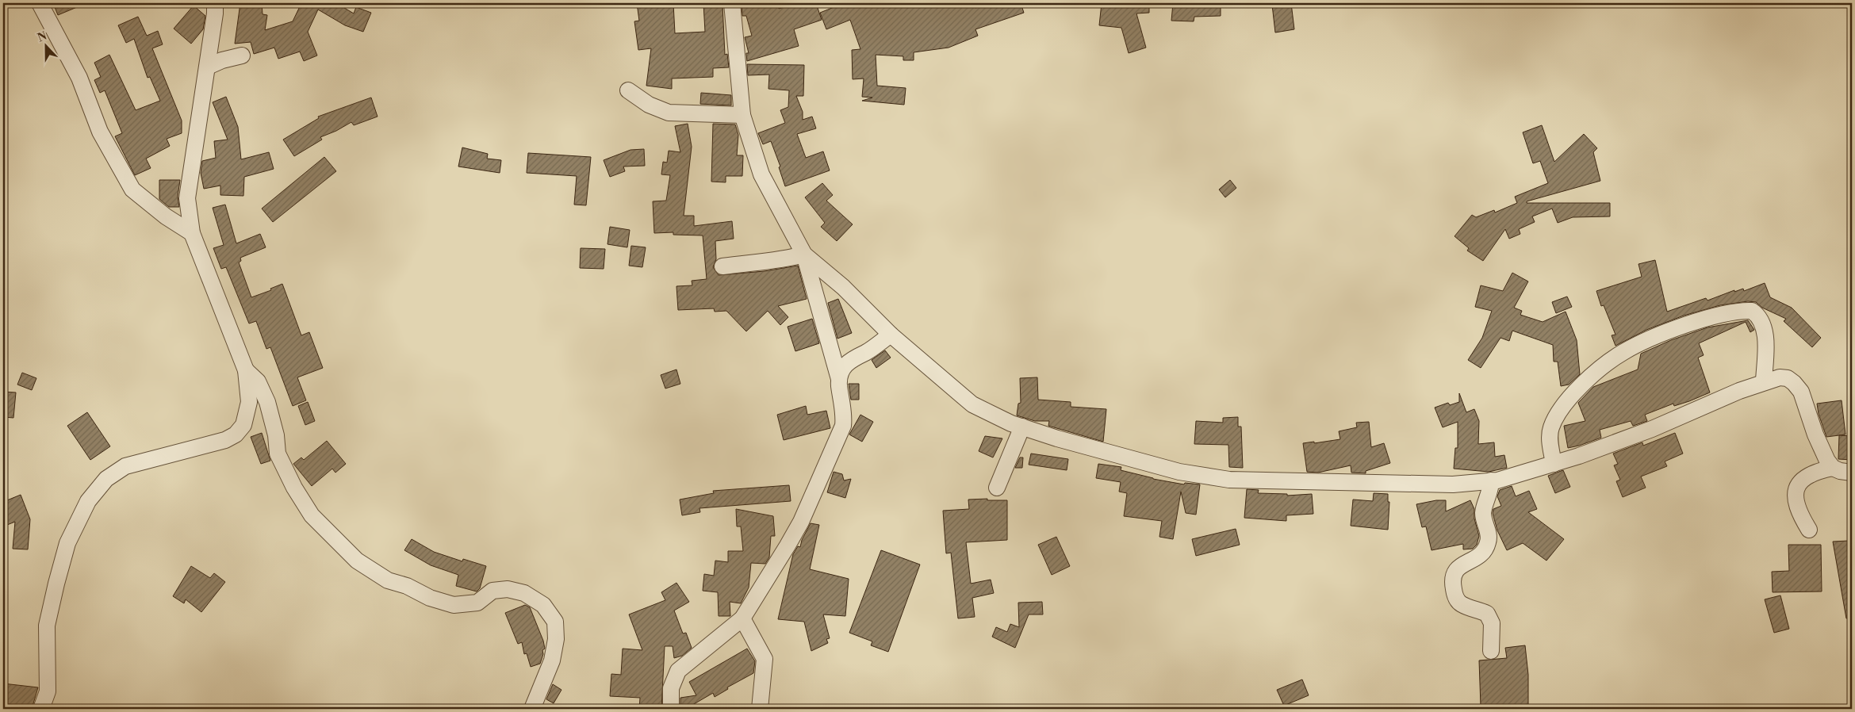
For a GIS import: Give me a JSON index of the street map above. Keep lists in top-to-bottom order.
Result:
{
  "north": "top"
}
